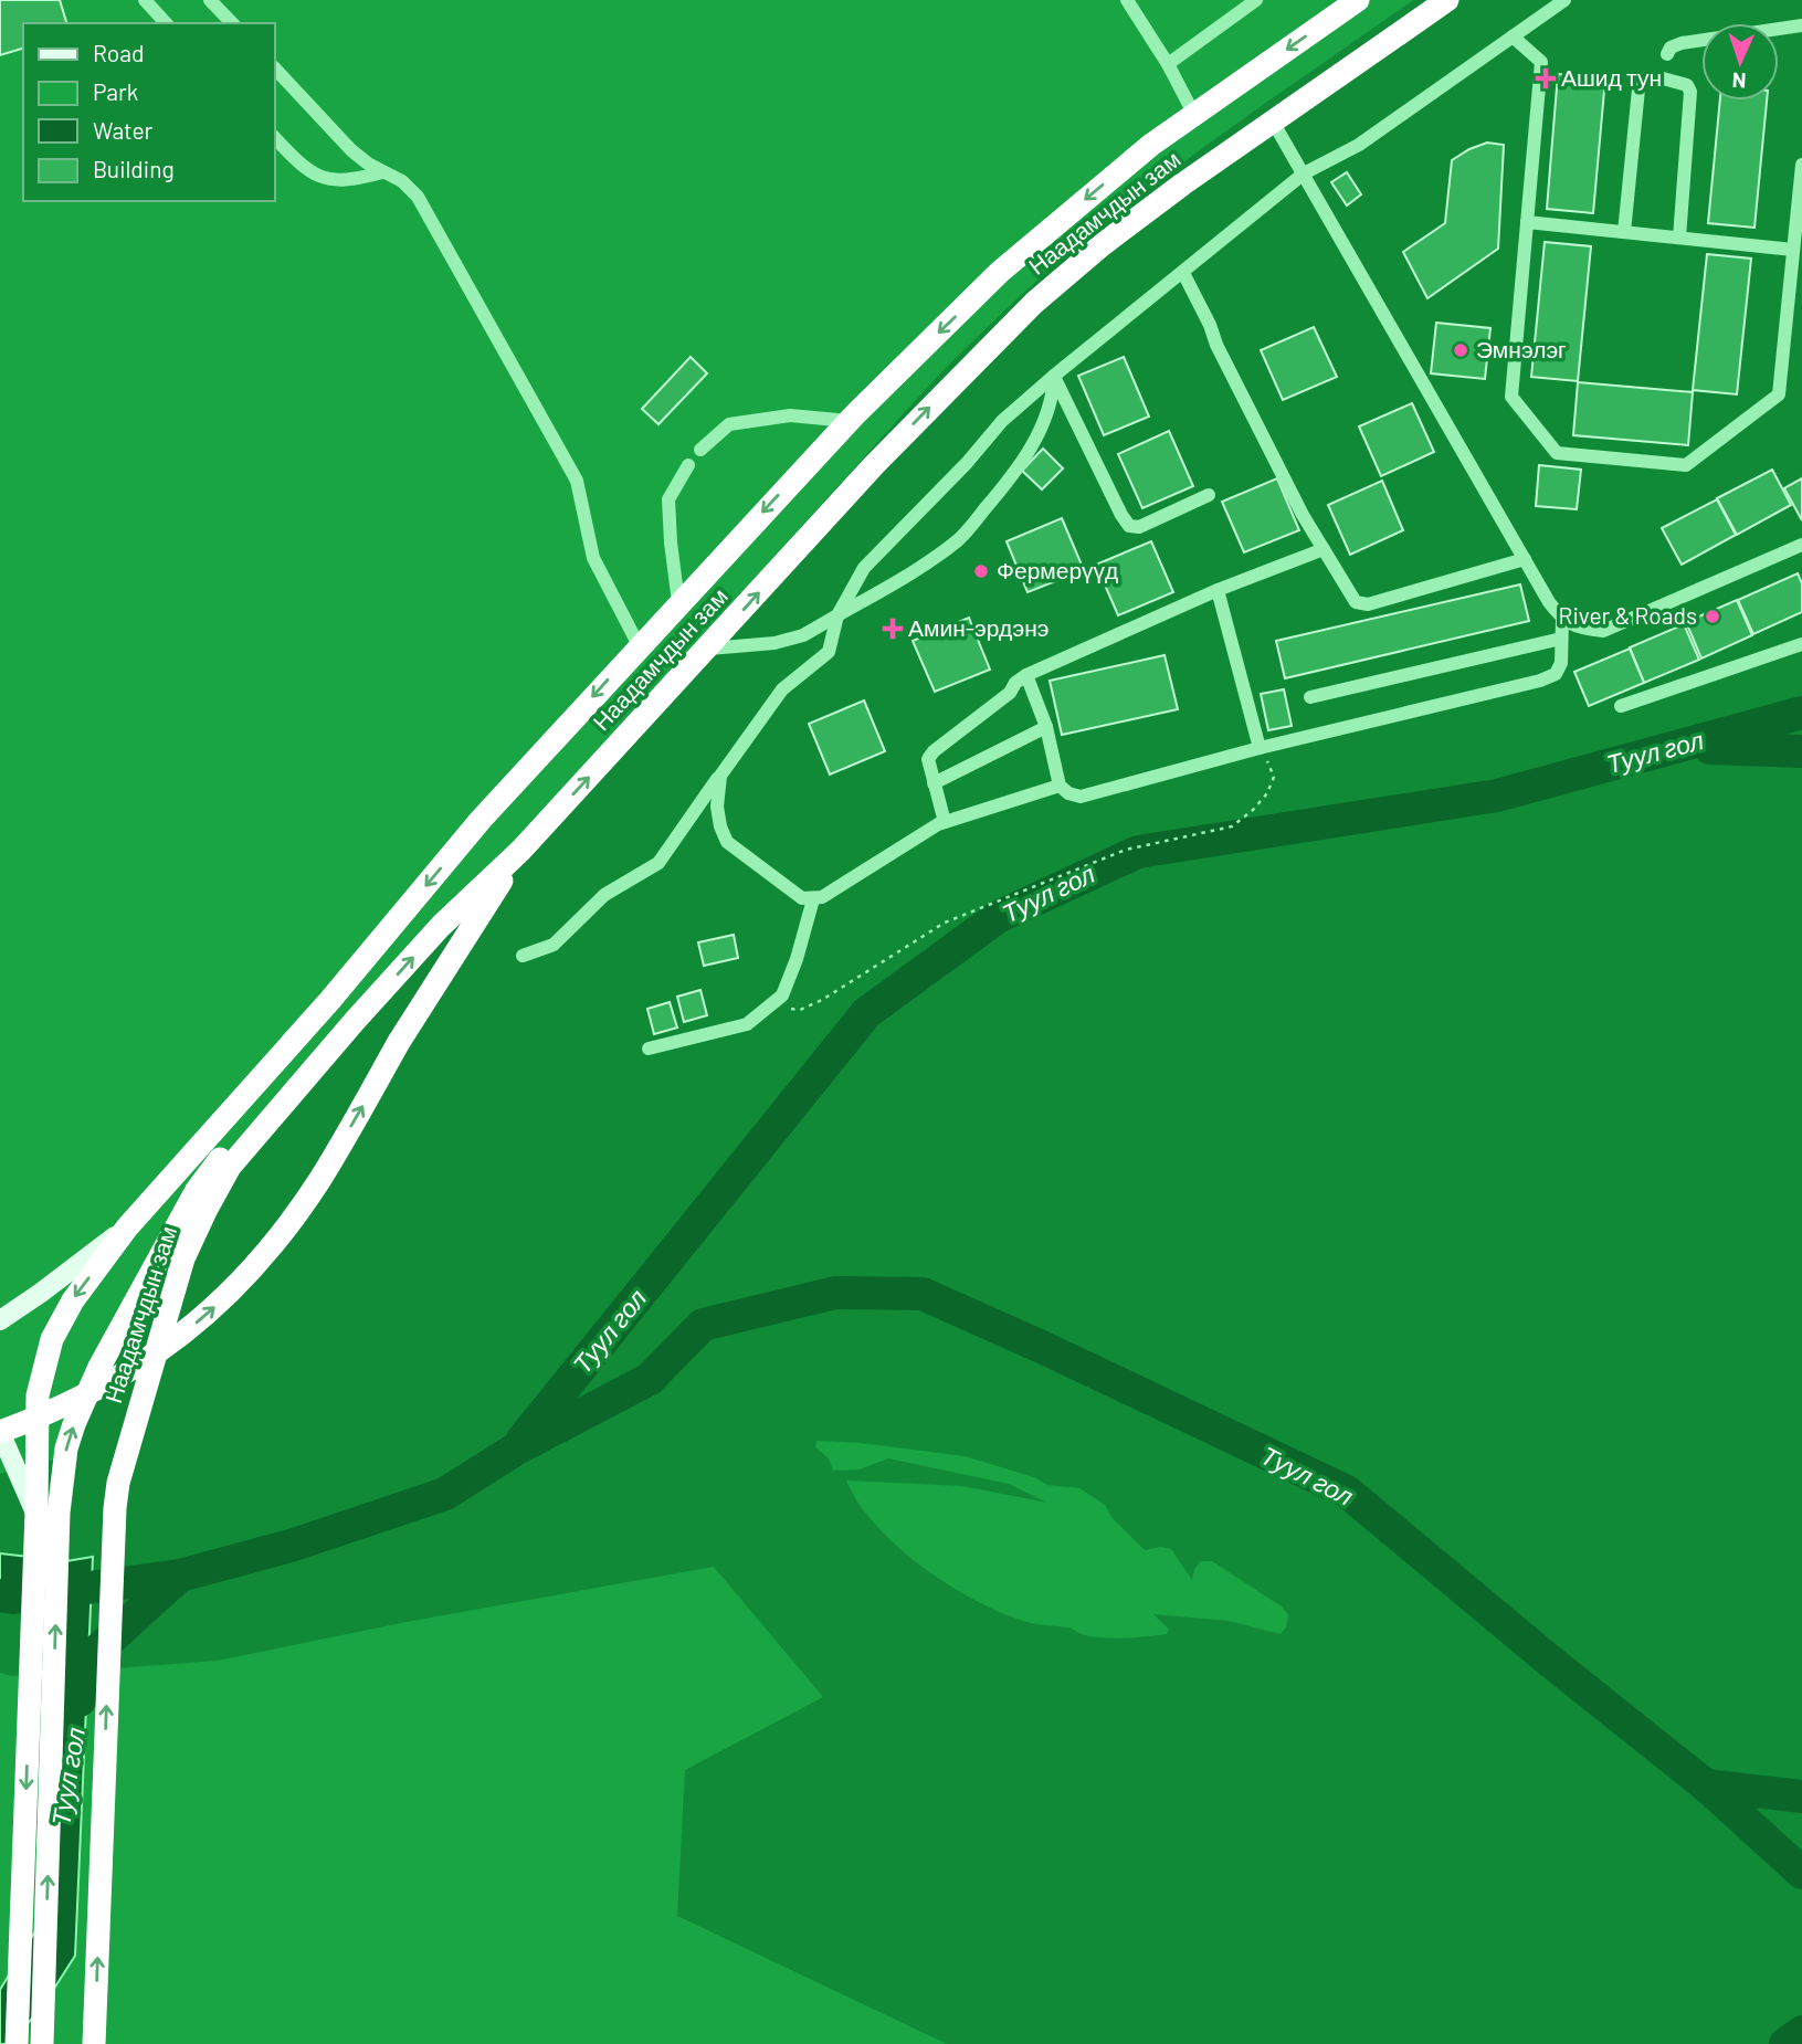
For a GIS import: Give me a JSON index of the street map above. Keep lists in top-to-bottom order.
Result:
{
  "streets": {
    "highway": ["Наадамчдын зам"]
  },
  "water": ["Туул гол"],
  "places": {
    "health": ["Ашид тун", "Амин-эрдэнэ"],
    "other": ["Эмнэлэг", "Фермерүүд", "River & Roads"]
  },
  "legend": [
    "Road",
    "Park",
    "Water",
    "Building"
  ],
  "north": "bottom"
}
